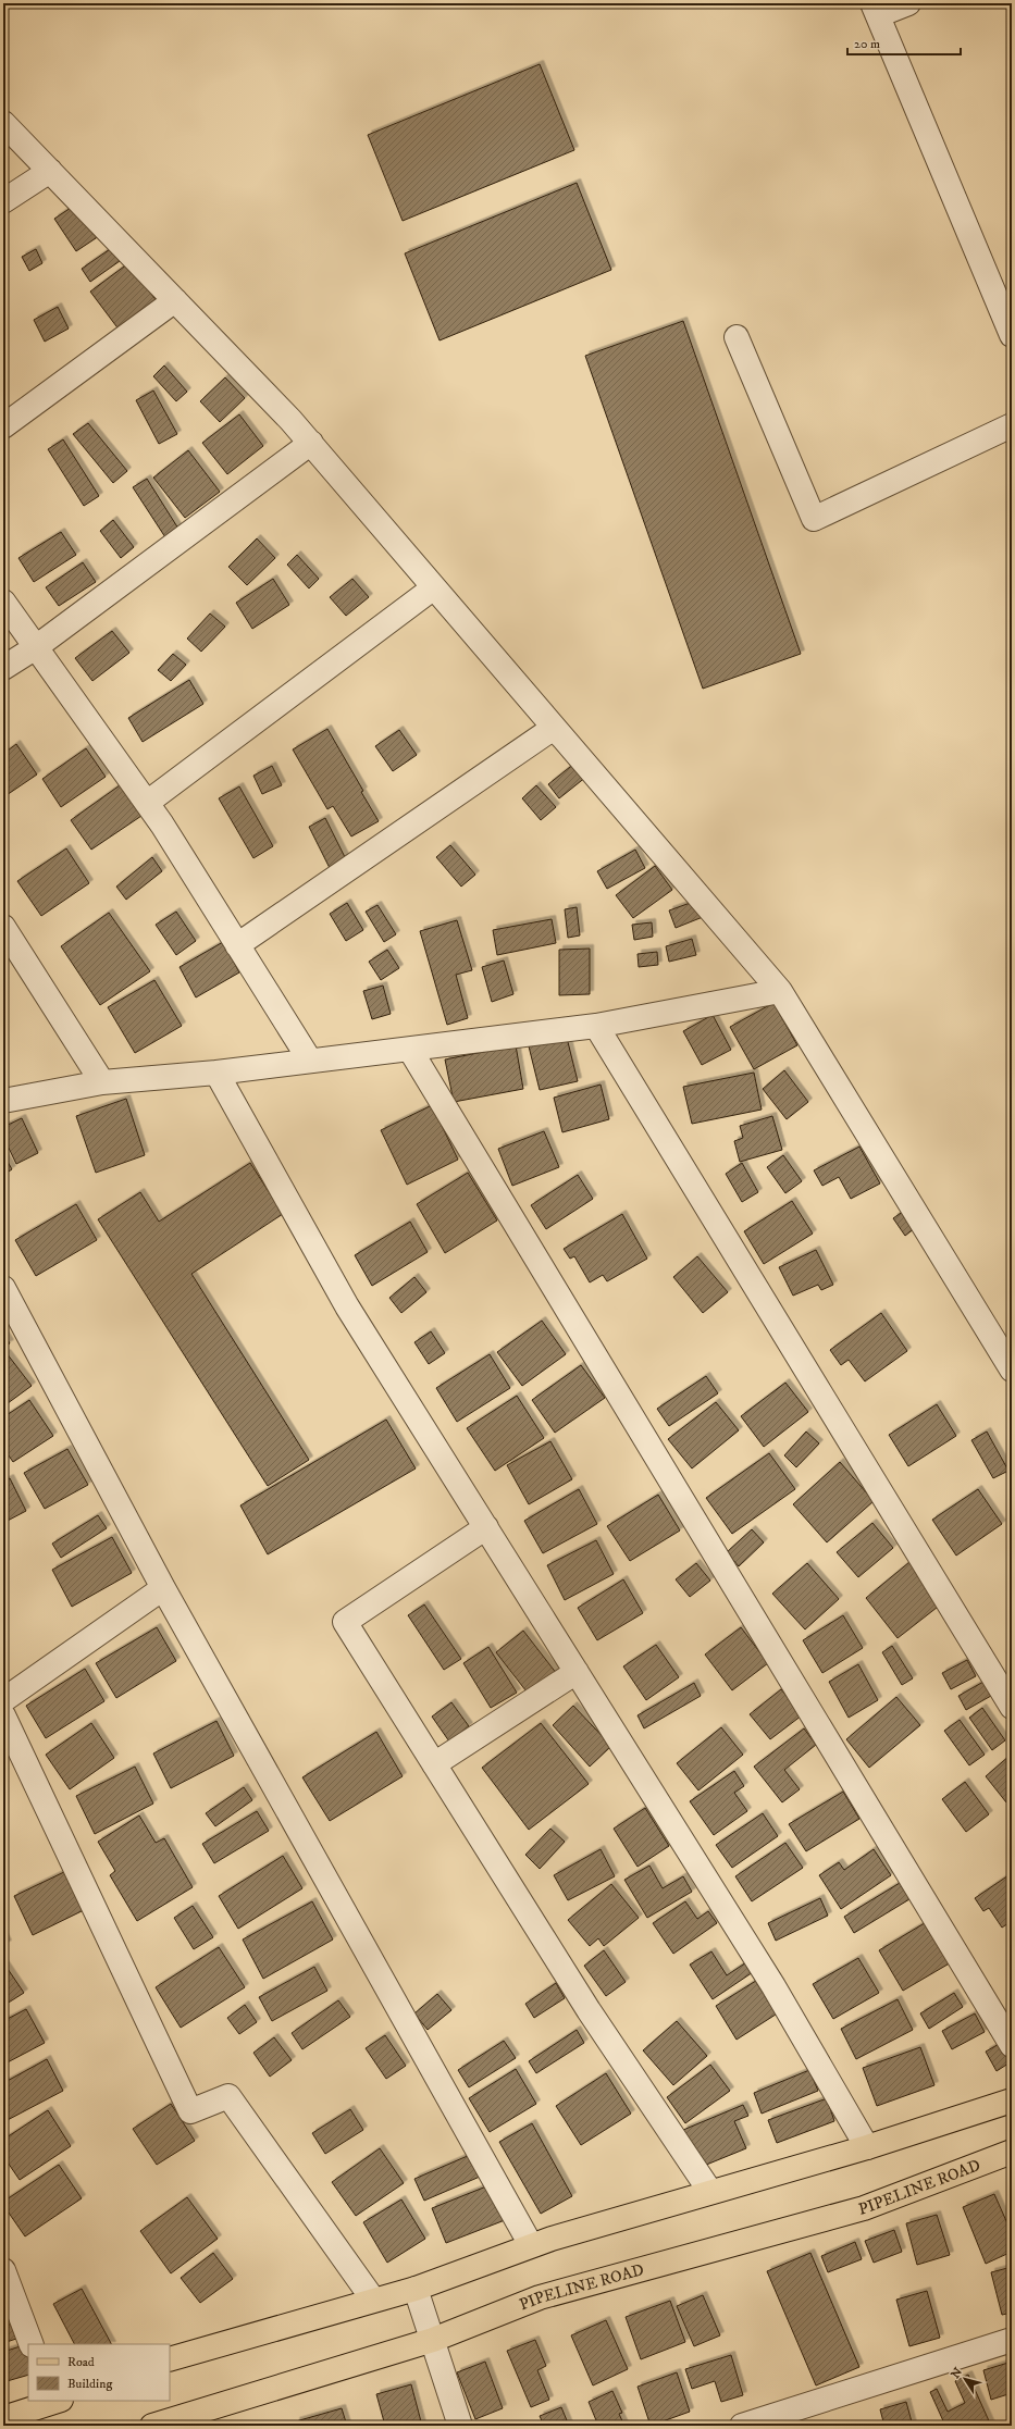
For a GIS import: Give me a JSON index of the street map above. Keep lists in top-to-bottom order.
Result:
{
  "streets": {
    "main road": ["PIPELINE ROAD"]
  },
  "legend": ["Road", "Building"],
  "scale_bar": "20 m",
  "north": "top left"
}
